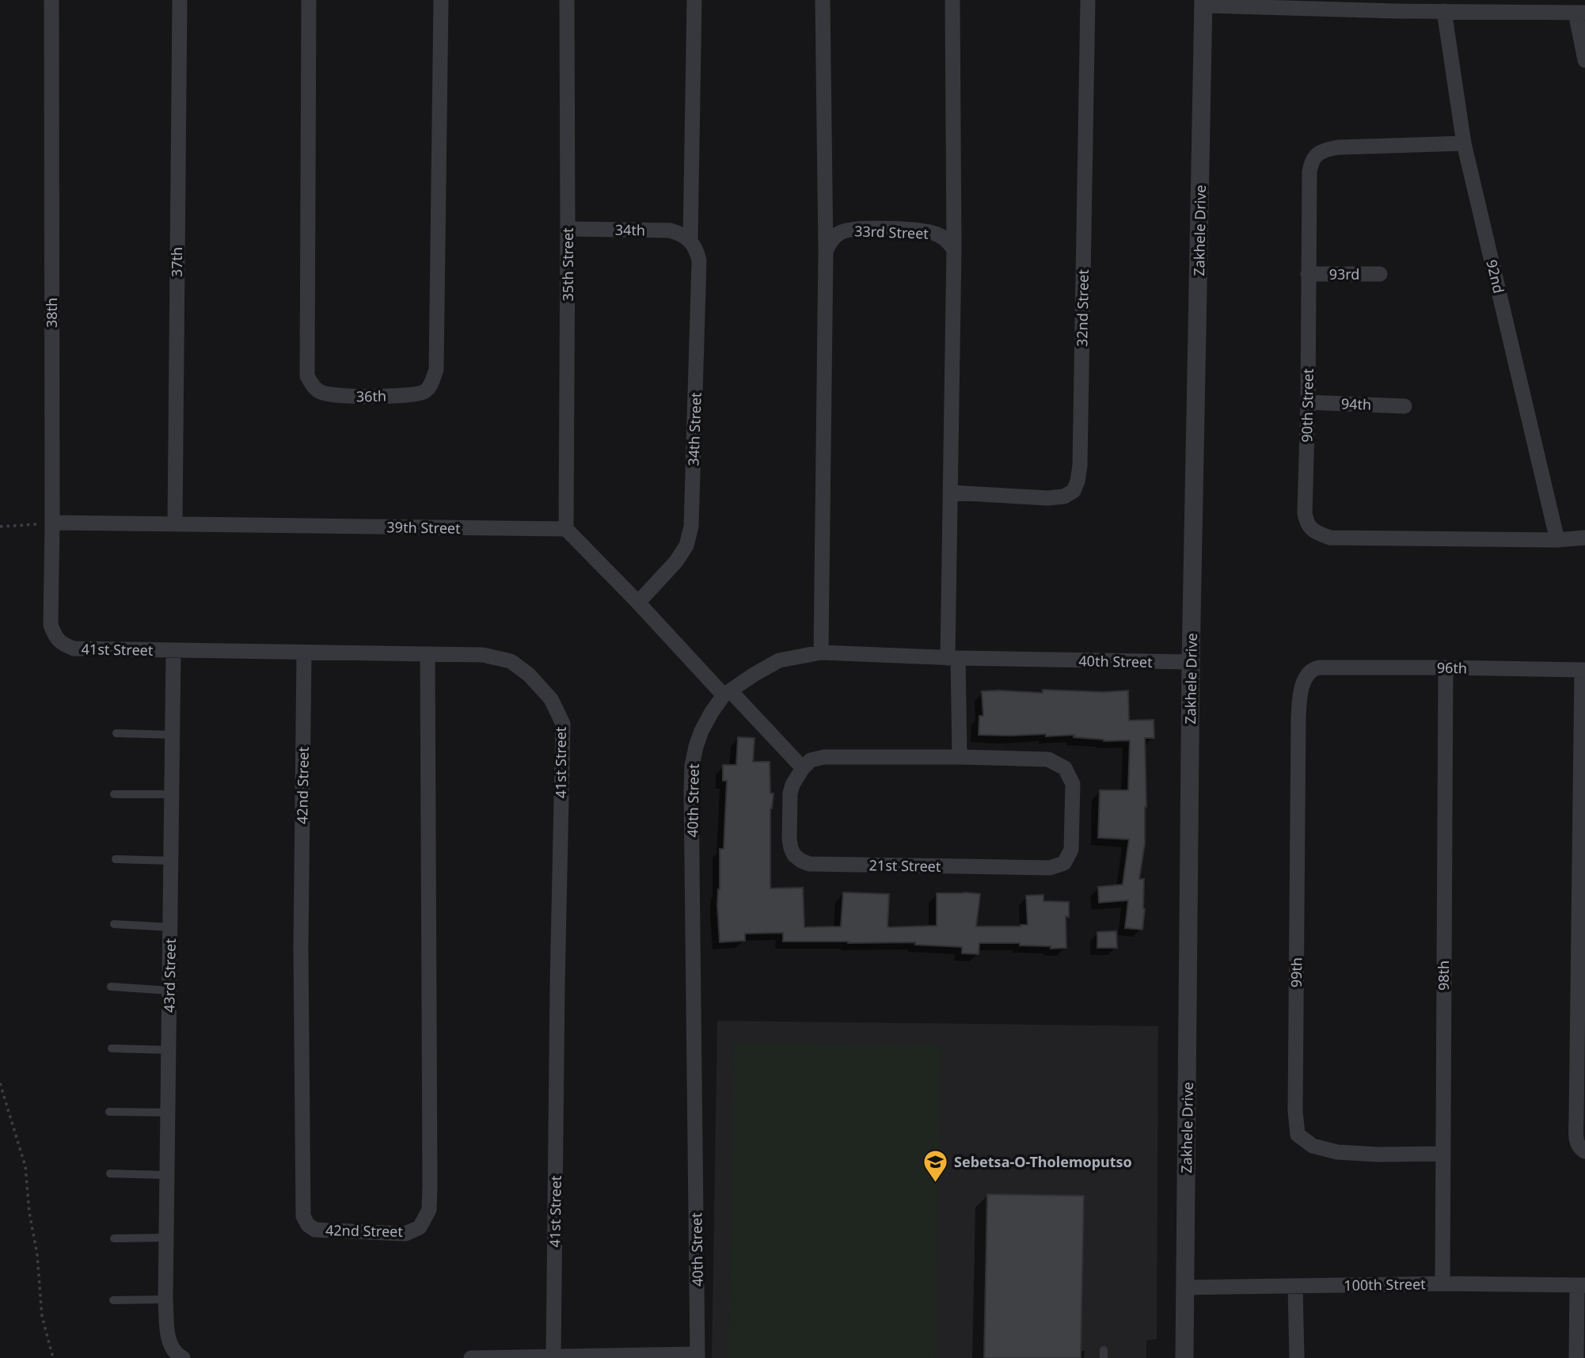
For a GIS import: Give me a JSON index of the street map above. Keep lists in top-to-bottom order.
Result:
{
  "streets": {
    "street": [
      "34th",
      "Zakhele Drive",
      "33rd Street",
      "37th",
      "35th Street",
      "93rd",
      "92nd",
      "32nd Street",
      "38th",
      "36th",
      "94th",
      "90th Street",
      "34th Street",
      "39th Street",
      "41st Street",
      "40th Street",
      "96th",
      "42nd Street",
      "21st Street",
      "99th",
      "43rd Street",
      "98th",
      "100th Street"
    ]
  },
  "crossings": [
    ["34th", "35th Street"],
    ["34th", "34th Street"],
    ["Zakhele Drive", "40th Street"],
    ["Zakhele Drive", "100th Street"],
    ["37th", "39th Street"],
    ["35th Street", "39th Street"],
    ["93rd", "90th Street"],
    ["92nd", "90th Street"],
    ["38th", "39th Street"],
    ["38th", "41st Street"],
    ["94th", "90th Street"],
    ["41st Street", "42nd Street"],
    ["41st Street", "43rd Street"],
    ["96th", "99th"],
    ["96th", "98th"],
    ["99th", "98th"],
    ["98th", "100th Street"]
  ],
  "places": {
    "school or university": ["Sebetsa-O-Tholemoputso"]
  }
}
